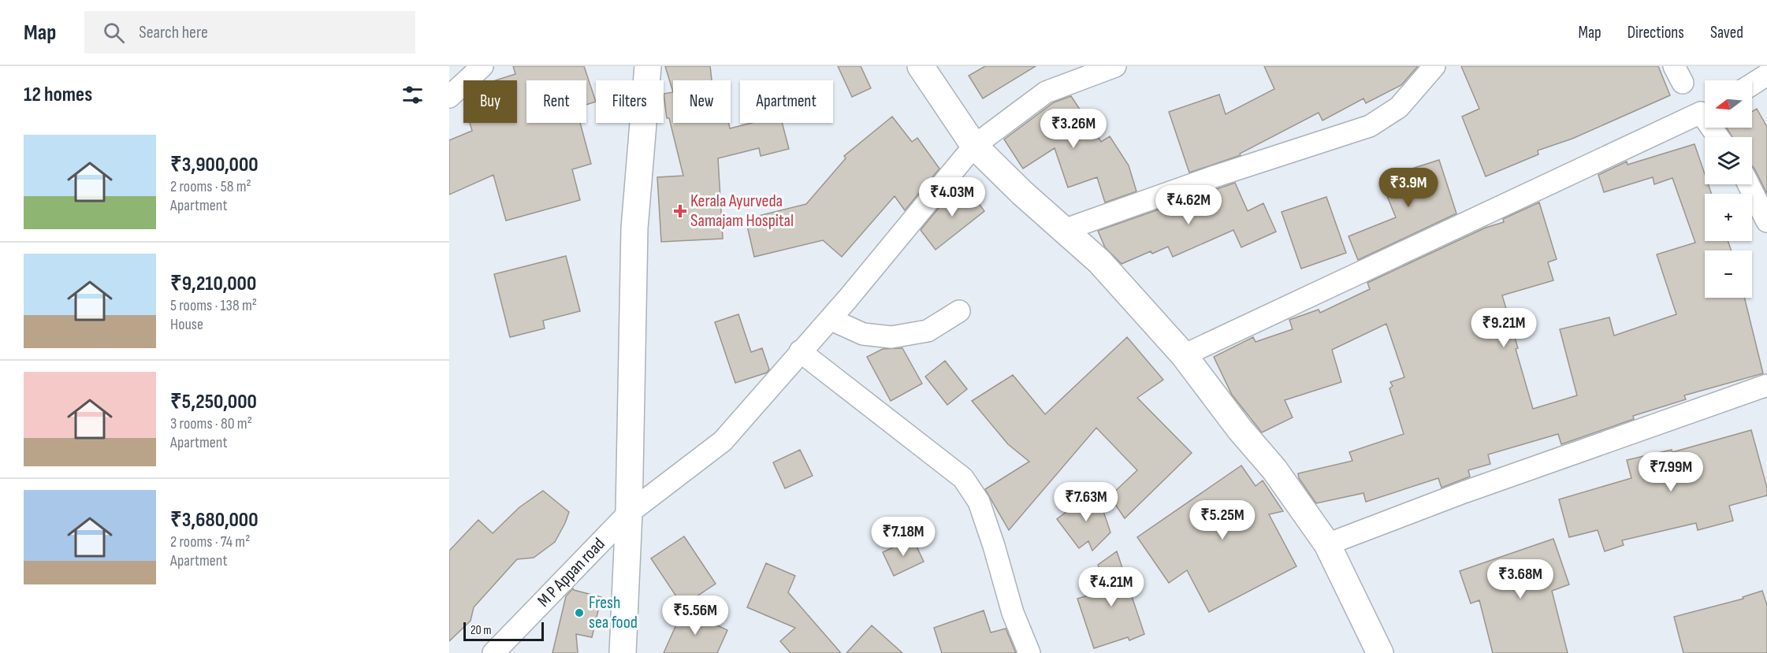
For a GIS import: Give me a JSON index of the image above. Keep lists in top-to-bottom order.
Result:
{
  "streets": {
    "street": ["M P Appan road"]
  },
  "places": {
    "health": ["Kerala Ayurveda Samajam Hospital"],
    "other": ["Fresh sea food"]
  },
  "scale_bar": "20 m",
  "north": "left",
  "page": {
    "header": "Map",
    "search": "Search here",
    "nav": ["Map", "Directions", "Saved"],
    "heading": "12 homes",
    "map_buttons": ["+", "−"],
    "chip": [
      "Buy",
      "Rent",
      "Filters",
      "New",
      "Apartment"
    ],
    "price": [
      "₹3.26M",
      "₹3.9M",
      "₹4.03M",
      "₹4.62M",
      "₹9.21M",
      "₹7.99M",
      "₹7.63M",
      "₹5.25M",
      "₹7.18M",
      "₹3.68M",
      "₹4.21M",
      "₹5.56M"
    ],
    "list": [
      {
        "name": "₹3,900,000",
        "note": "2 rooms · 58 m² · Apartment"
      },
      {
        "name": "₹9,210,000",
        "note": "5 rooms · 138 m² · House"
      },
      {
        "name": "₹5,250,000",
        "note": "3 rooms · 80 m² · Apartment"
      },
      {
        "name": "₹3,680,000",
        "note": "2 rooms · 74 m² · Apartment"
      }
    ],
    "scale": "20 m"
  }
}
